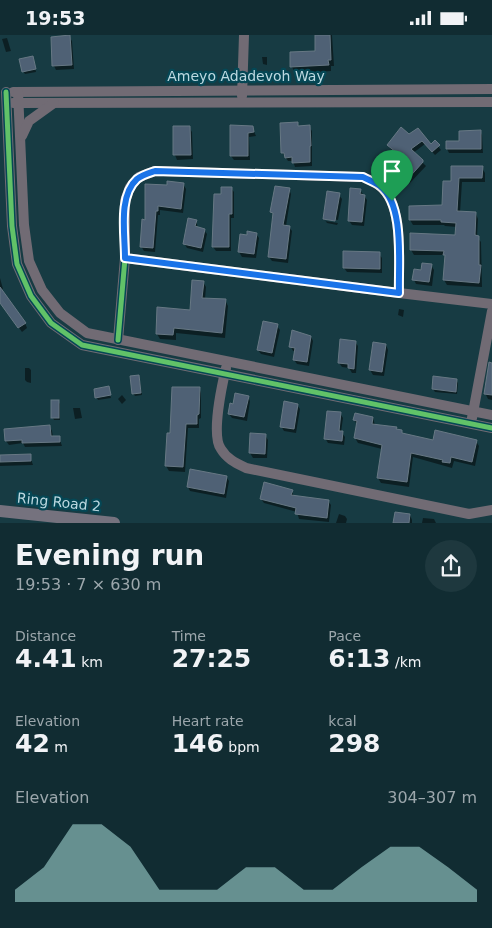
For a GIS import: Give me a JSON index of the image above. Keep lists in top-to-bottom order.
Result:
{
  "streets": {
    "main road": ["Ring Road 2"],
    "street": ["Ameyo Adadevoh Way"]
  },
  "page": {
    "status": "19:53",
    "heading": ["Evening run", "19:53 · 7 × 630 m"],
    "stats": [
      ["Distance", "4.41 km"],
      ["Time", "27:25"],
      ["Pace", "6:13 /km"],
      ["Elevation", "42 m"],
      ["Heart rate", "146 bpm"],
      ["kcal", "298"]
    ],
    "chart": ["Elevation", "304–307 m"]
  }
}
